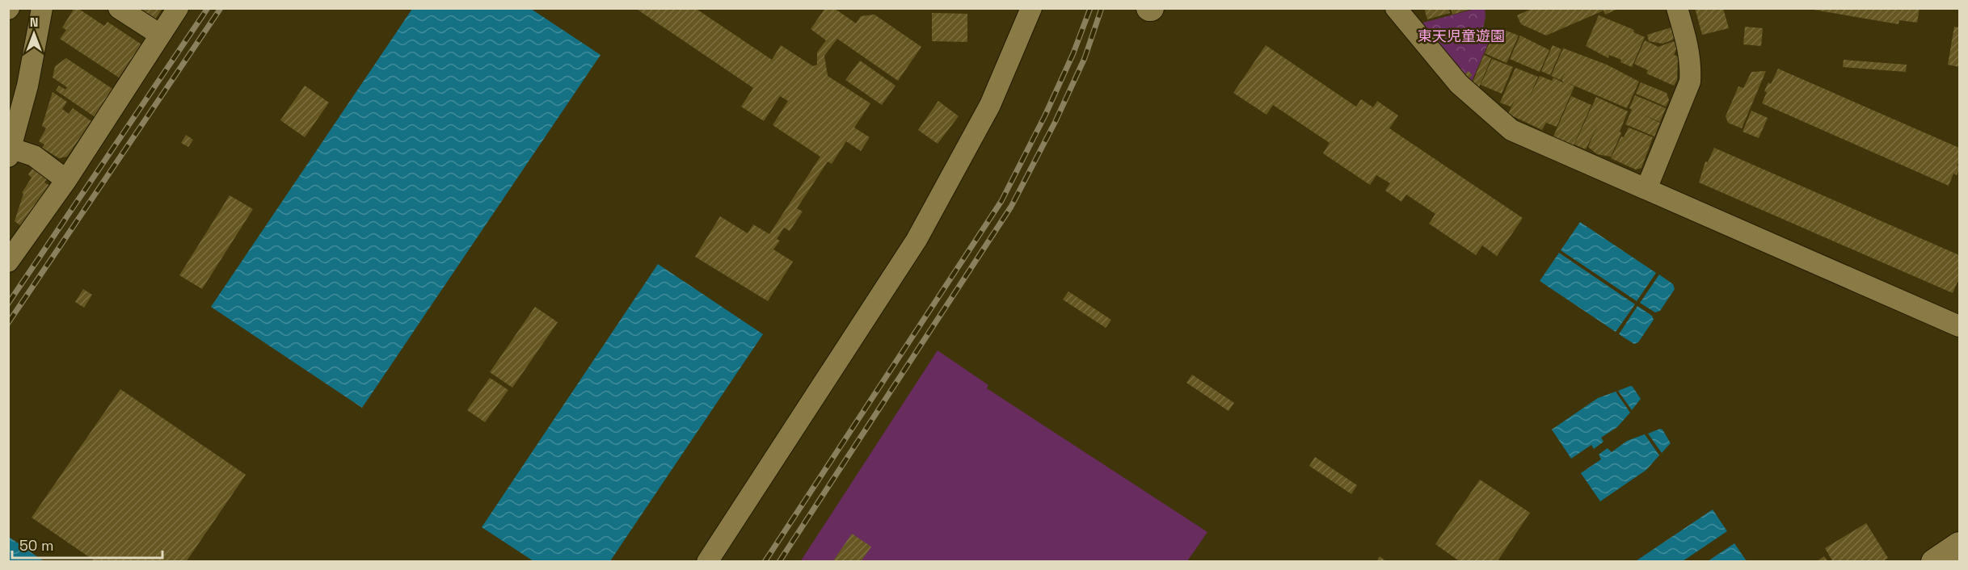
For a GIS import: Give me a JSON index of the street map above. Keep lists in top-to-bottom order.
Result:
{
  "parks": ["東天児童遊園"],
  "scale_bar": "50 m",
  "north": "top"
}
